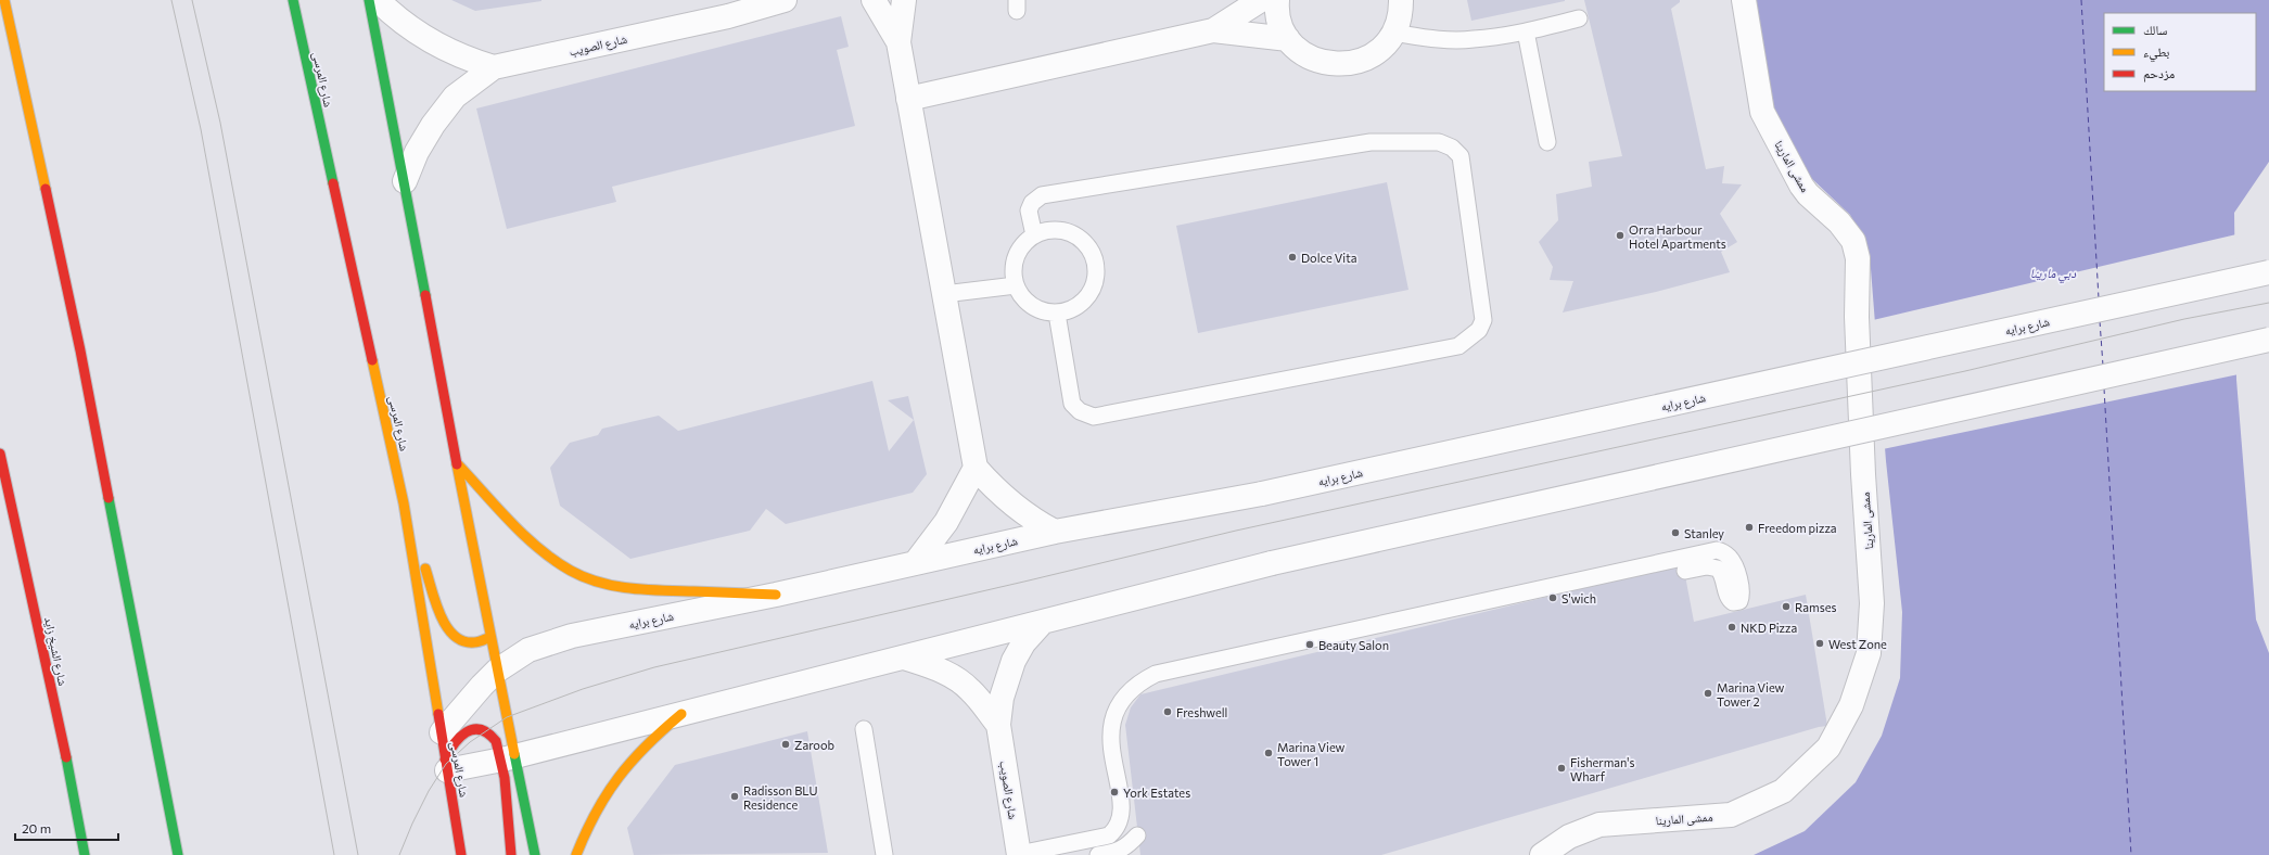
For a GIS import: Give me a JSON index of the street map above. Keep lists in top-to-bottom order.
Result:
{
  "streets": {
    "main road": ["شارع المرسى", "شارع الشيخ زايد"],
    "street": ["شارع الصويب", "ممشى المارينا", "شارع برايه"]
  },
  "crossings": [
    ["شارع المرسى", "شارع برايه"]
  ],
  "water": ["دبي مارينا"],
  "places": [
    "Orra Harbour Hotel Apartments",
    "Dolce Vita",
    "Freedom pizza",
    "Stanley",
    "S'wich",
    "Ramses",
    "NKD Pizza",
    "West Zone",
    "Beauty Salon",
    "Marina View Tower 2",
    "Freshwell",
    "Zaroob",
    "Marina View Tower 1",
    "Fisherman's Wharf",
    "York Estates",
    "Radisson BLU Residence"
  ],
  "legend": ["سالك", "بطيء", "مزدحم"],
  "scale_bar": "20 m"
}
